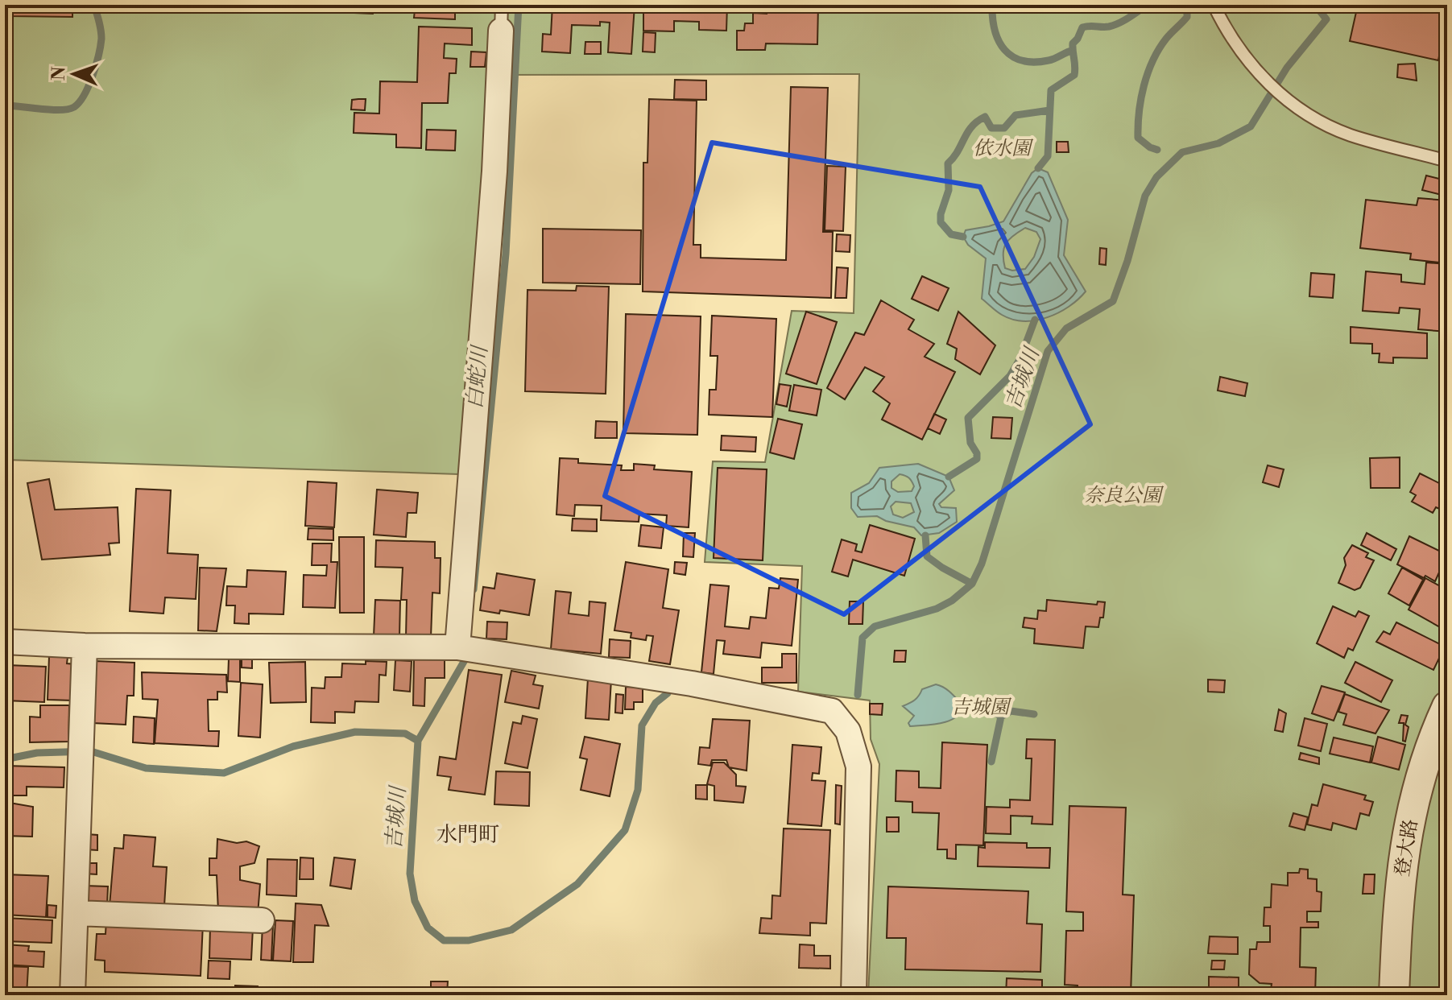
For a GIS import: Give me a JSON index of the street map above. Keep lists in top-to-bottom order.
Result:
{
  "streets": {
    "street": ["登大路"]
  },
  "districts": ["水門町"],
  "water": ["白蛇川", "吉城川"],
  "parks": ["依水園", "奈良公園", "吉城園"],
  "north": "left"
}
